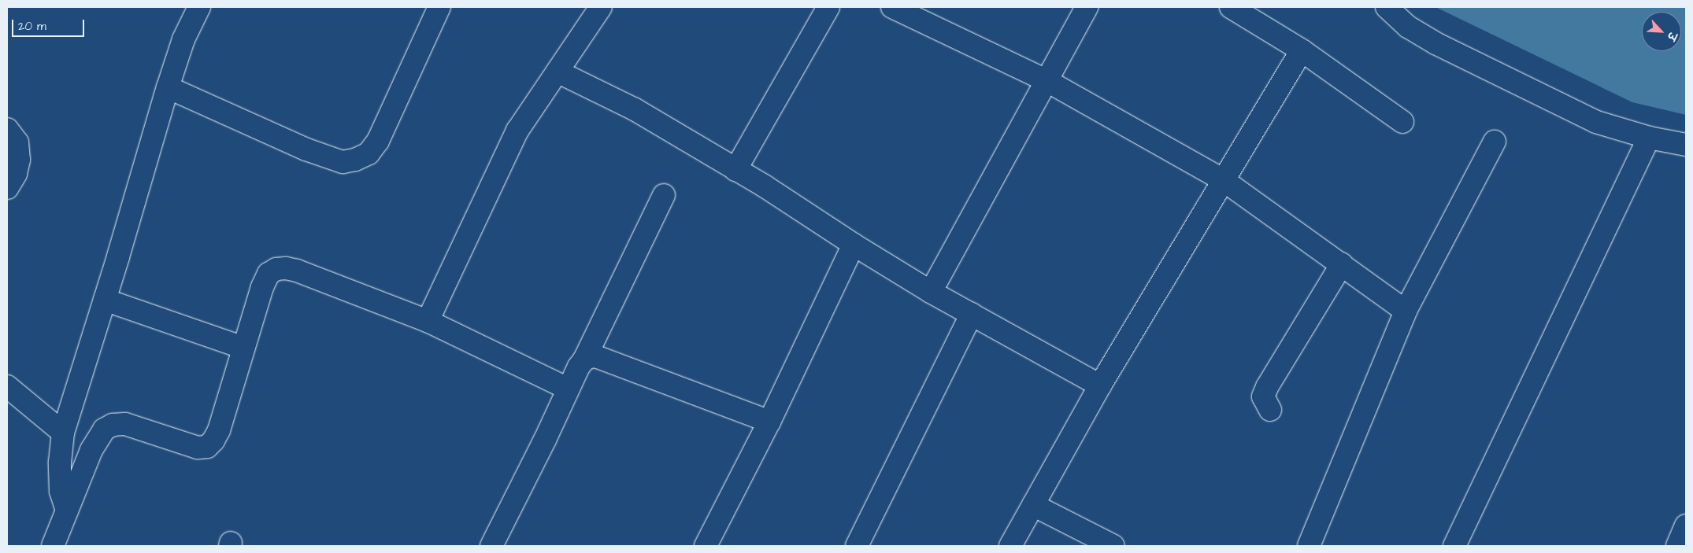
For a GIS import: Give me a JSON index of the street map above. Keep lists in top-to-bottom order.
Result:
{
  "scale_bar": "20 m",
  "north": "bottom right"
}
